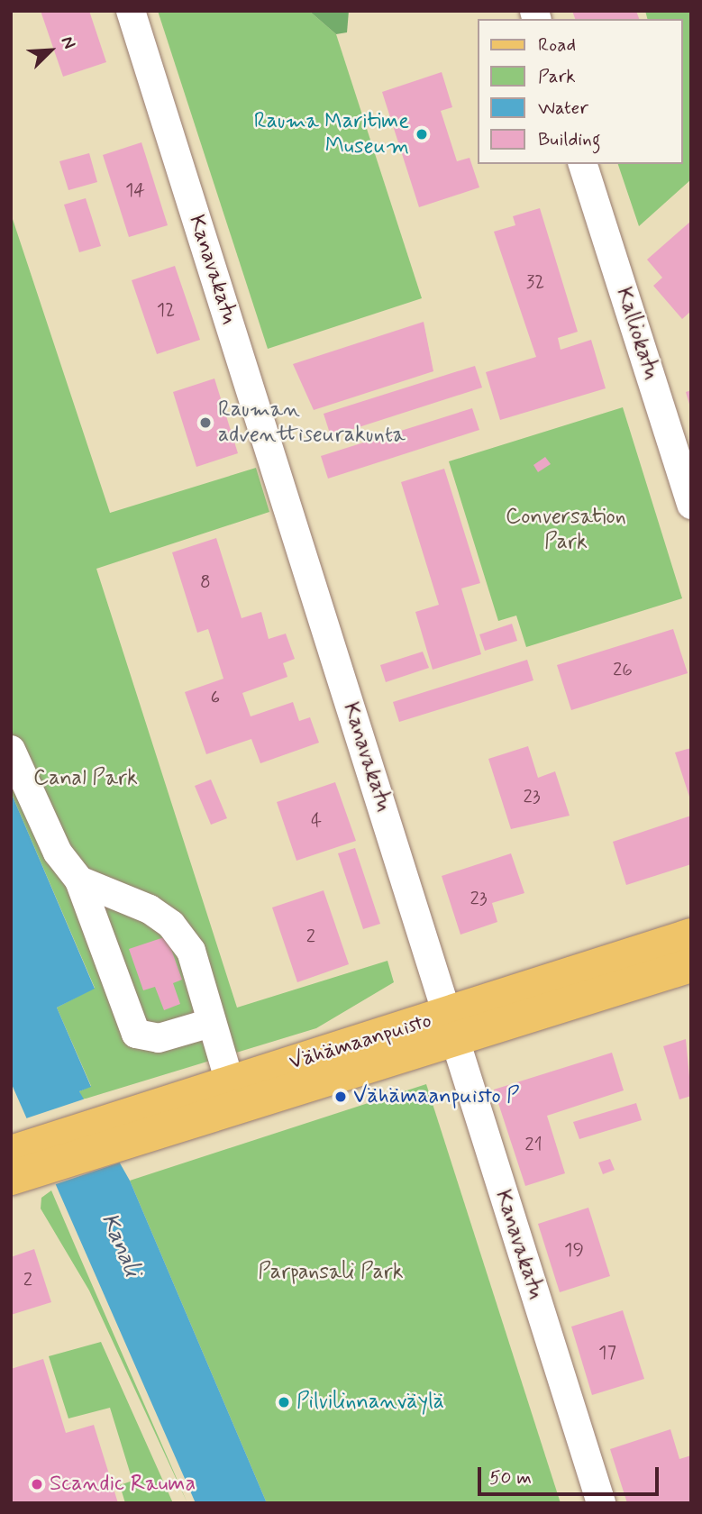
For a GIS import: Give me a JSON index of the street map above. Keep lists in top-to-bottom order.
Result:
{
  "streets": {
    "main road": ["Vähämaanpuisto"],
    "street": ["Kanavakatu", "Kalliokatu"]
  },
  "crossings": [
    ["Kanavakatu", "Vähämaanpuisto"]
  ],
  "water": ["Kanali"],
  "parks": ["Conversation Park", "Canal Park", "Parpansali Park"],
  "places": [
    "Rauma Maritime Museum",
    "Rauman adventtiseurakunta",
    "Vähämaanpuisto P",
    "Pilvilinnanväylä",
    "Scandic Rauma"
  ],
  "house_numbers": [
    "14",
    "32",
    "12",
    "8",
    "26",
    "6",
    "23",
    "4",
    "23",
    "2",
    "21",
    "19",
    "2",
    "17"
  ],
  "legend": [
    "Road",
    "Park",
    "Water",
    "Building"
  ],
  "scale_bar": "50 m",
  "north": "top right"
}
